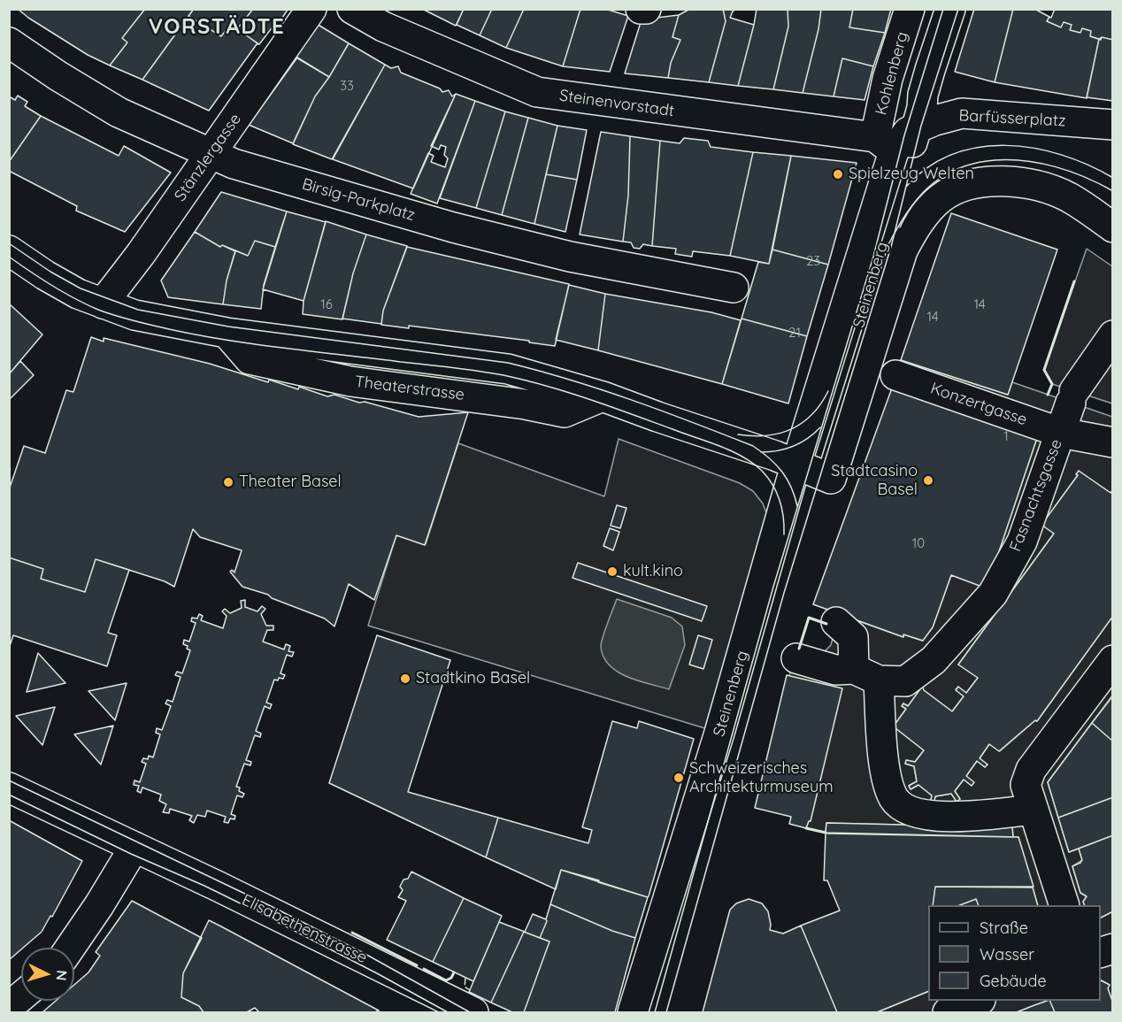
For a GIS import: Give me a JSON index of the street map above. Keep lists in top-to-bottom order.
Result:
{
  "streets": {
    "street": [
      "Kohlenberg",
      "Steinenvorstadt",
      "Barfüsserplatz",
      "Stänzlergasse",
      "Birsig-Parkplatz",
      "Steinenberg",
      "Theaterstrasse",
      "Konzertgasse",
      "Fasnachtsgasse",
      "Elisabethenstrasse"
    ]
  },
  "crossings": [
    ["Kohlenberg", "Steinenvorstadt"],
    ["Kohlenberg", "Barfüsserplatz"],
    ["Kohlenberg", "Steinenberg"],
    ["Steinenvorstadt", "Barfüsserplatz"],
    ["Steinenvorstadt", "Steinenberg"],
    ["Barfüsserplatz", "Steinenberg"],
    ["Stänzlergasse", "Birsig-Parkplatz"],
    ["Stänzlergasse", "Theaterstrasse"],
    ["Steinenberg", "Theaterstrasse"],
    ["Konzertgasse", "Fasnachtsgasse"]
  ],
  "districts": ["VORSTÄDTE"],
  "places": [
    "Spielzeug Welten",
    "Stadtcasino Basel",
    "Theater Basel",
    "kult.kino",
    "Stadtkino Basel",
    "Schweizerisches Architekturmuseum"
  ],
  "house_numbers": [
    "33",
    "23",
    "16",
    "14",
    "14",
    "21",
    "1",
    "10"
  ],
  "legend": ["Straße", "Wasser", "Gebäude"],
  "north": "right"
}
